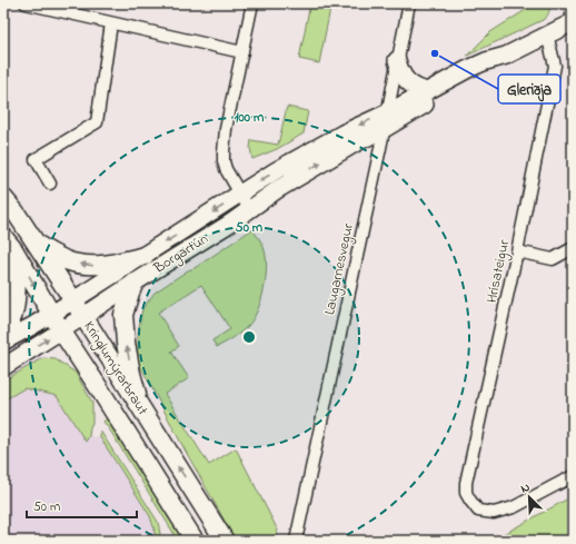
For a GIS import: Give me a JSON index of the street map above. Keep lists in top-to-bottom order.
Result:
{
  "streets": {
    "main road": ["Kringlumýrarbraut"],
    "street": ["Borgartún", "Laugarnesvegur", "Hrísateigur"]
  },
  "crossings": [
    ["Borgartún", "Laugarnesvegur"],
    ["Borgartún", "Kringlumýrarbraut"]
  ],
  "places": ["Gleriðja"],
  "scale_bar": "50 m",
  "north": "top left",
  "rings": ["100 m", "50 m"]
}
